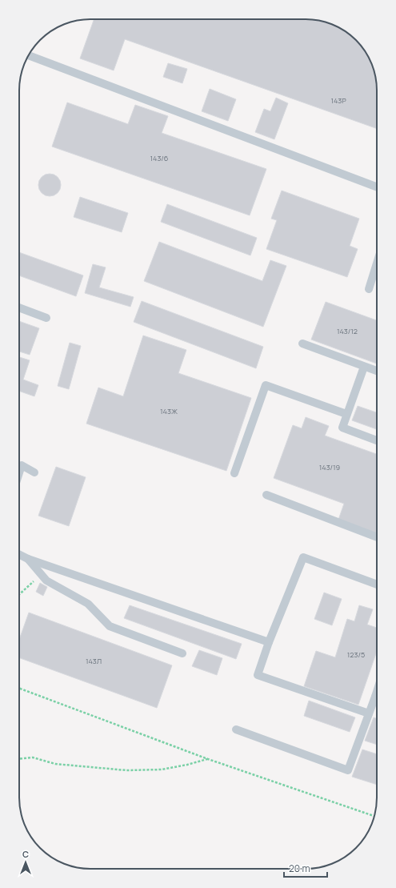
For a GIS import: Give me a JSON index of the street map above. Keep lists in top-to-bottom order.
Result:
{
  "house_numbers": [
    "143Р",
    "143/6",
    "143/12",
    "143Ж",
    "143/19",
    "123/5",
    "143Л"
  ],
  "scale_bar": "20 m",
  "north": "top"
}
